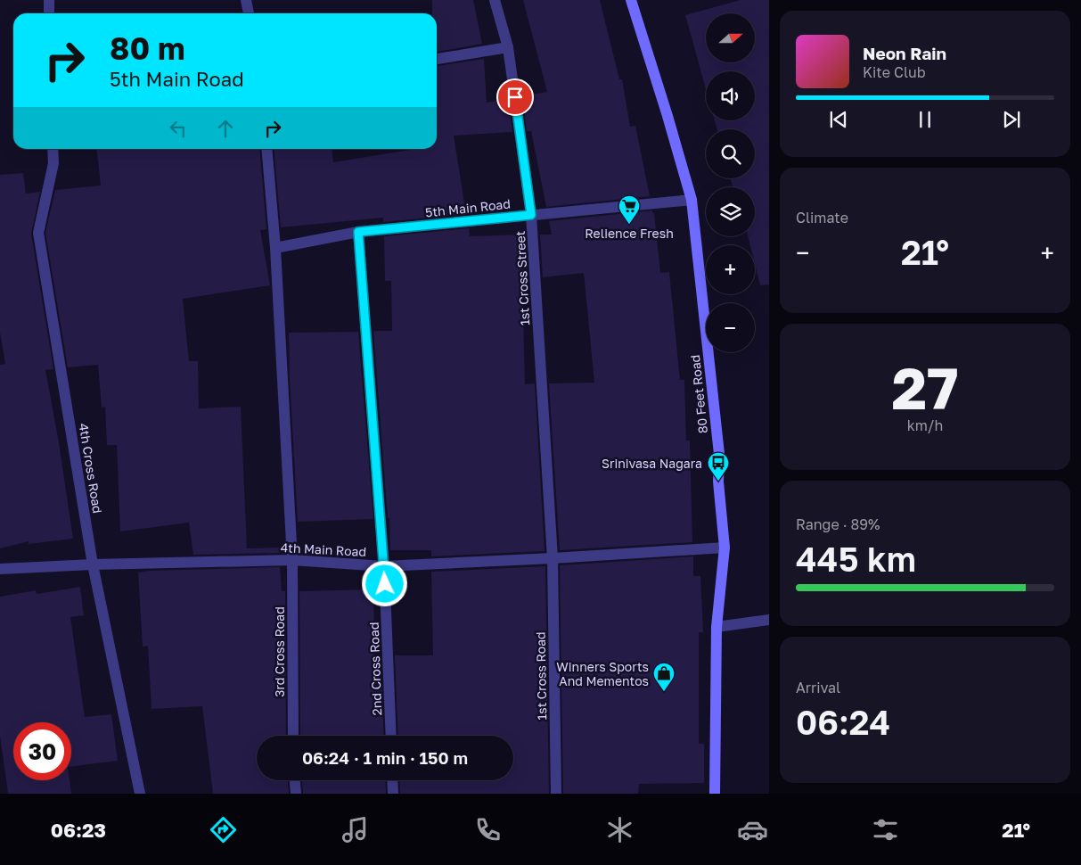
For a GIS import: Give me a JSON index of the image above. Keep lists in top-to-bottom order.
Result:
{
  "streets": {
    "main road": ["80 Feet Road"],
    "street": [
      "5th Main Road",
      "1st Cross Street",
      "4th Cross Road",
      "4th Main Road",
      "3rd Cross Road",
      "2nd Cross Road",
      "1st Cross Road"
    ]
  },
  "crossings": [
    ["5th Main Road", "1st Cross Street"],
    ["5th Main Road", "80 Feet Road"],
    ["5th Main Road", "3rd Cross Road"],
    ["5th Main Road", "2nd Cross Road"],
    ["1st Cross Street", "4th Main Road"],
    ["1st Cross Street", "1st Cross Road"],
    ["80 Feet Road", "4th Main Road"],
    ["4th Cross Road", "4th Main Road"],
    ["4th Main Road", "3rd Cross Road"],
    ["4th Main Road", "2nd Cross Road"],
    ["4th Main Road", "1st Cross Road"]
  ],
  "places": {
    "supermarket": ["Relience Fresh"],
    "bus stop": ["Srinivasa Nagara"],
    "shop": ["Winners Sports And Mementos"]
  },
  "north": "right",
  "page": {
    "map_buttons": ["+", "−"],
    "turn": ["80 m", "5th Main Road"],
    "song": ["Neon Rain", "Kite Club"],
    "tile": [
      "Climate",
      ["27", "km/h"],
      ["Range · 89%", "445 km"],
      ["Arrival", "06:24"]
    ],
    "heat": ["−", "21°", "+"],
    "limit": "30",
    "trip": "06:24 · 1 min · 150 m",
    "tabs": ["06:23", "21°"]
  }
}
